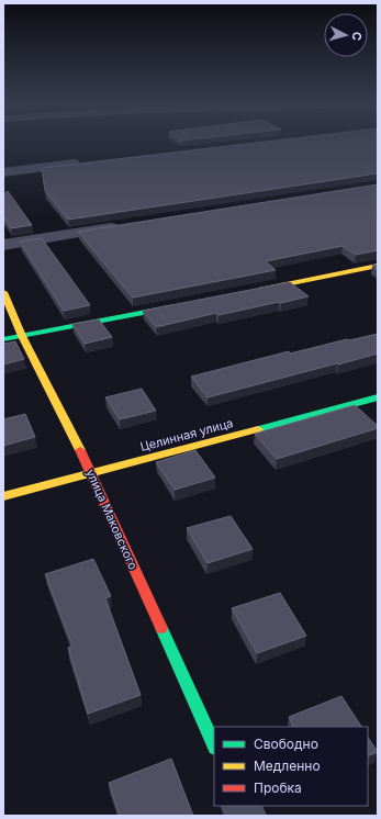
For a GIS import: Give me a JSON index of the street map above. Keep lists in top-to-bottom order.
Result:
{
  "streets": {
    "street": ["Целинная улица", "улица Маковского"]
  },
  "crossings": [
    ["Целинная улица", "улица Маковского"]
  ],
  "legend": ["Свободно", "Медленно", "Пробка"],
  "north": "right"
}
